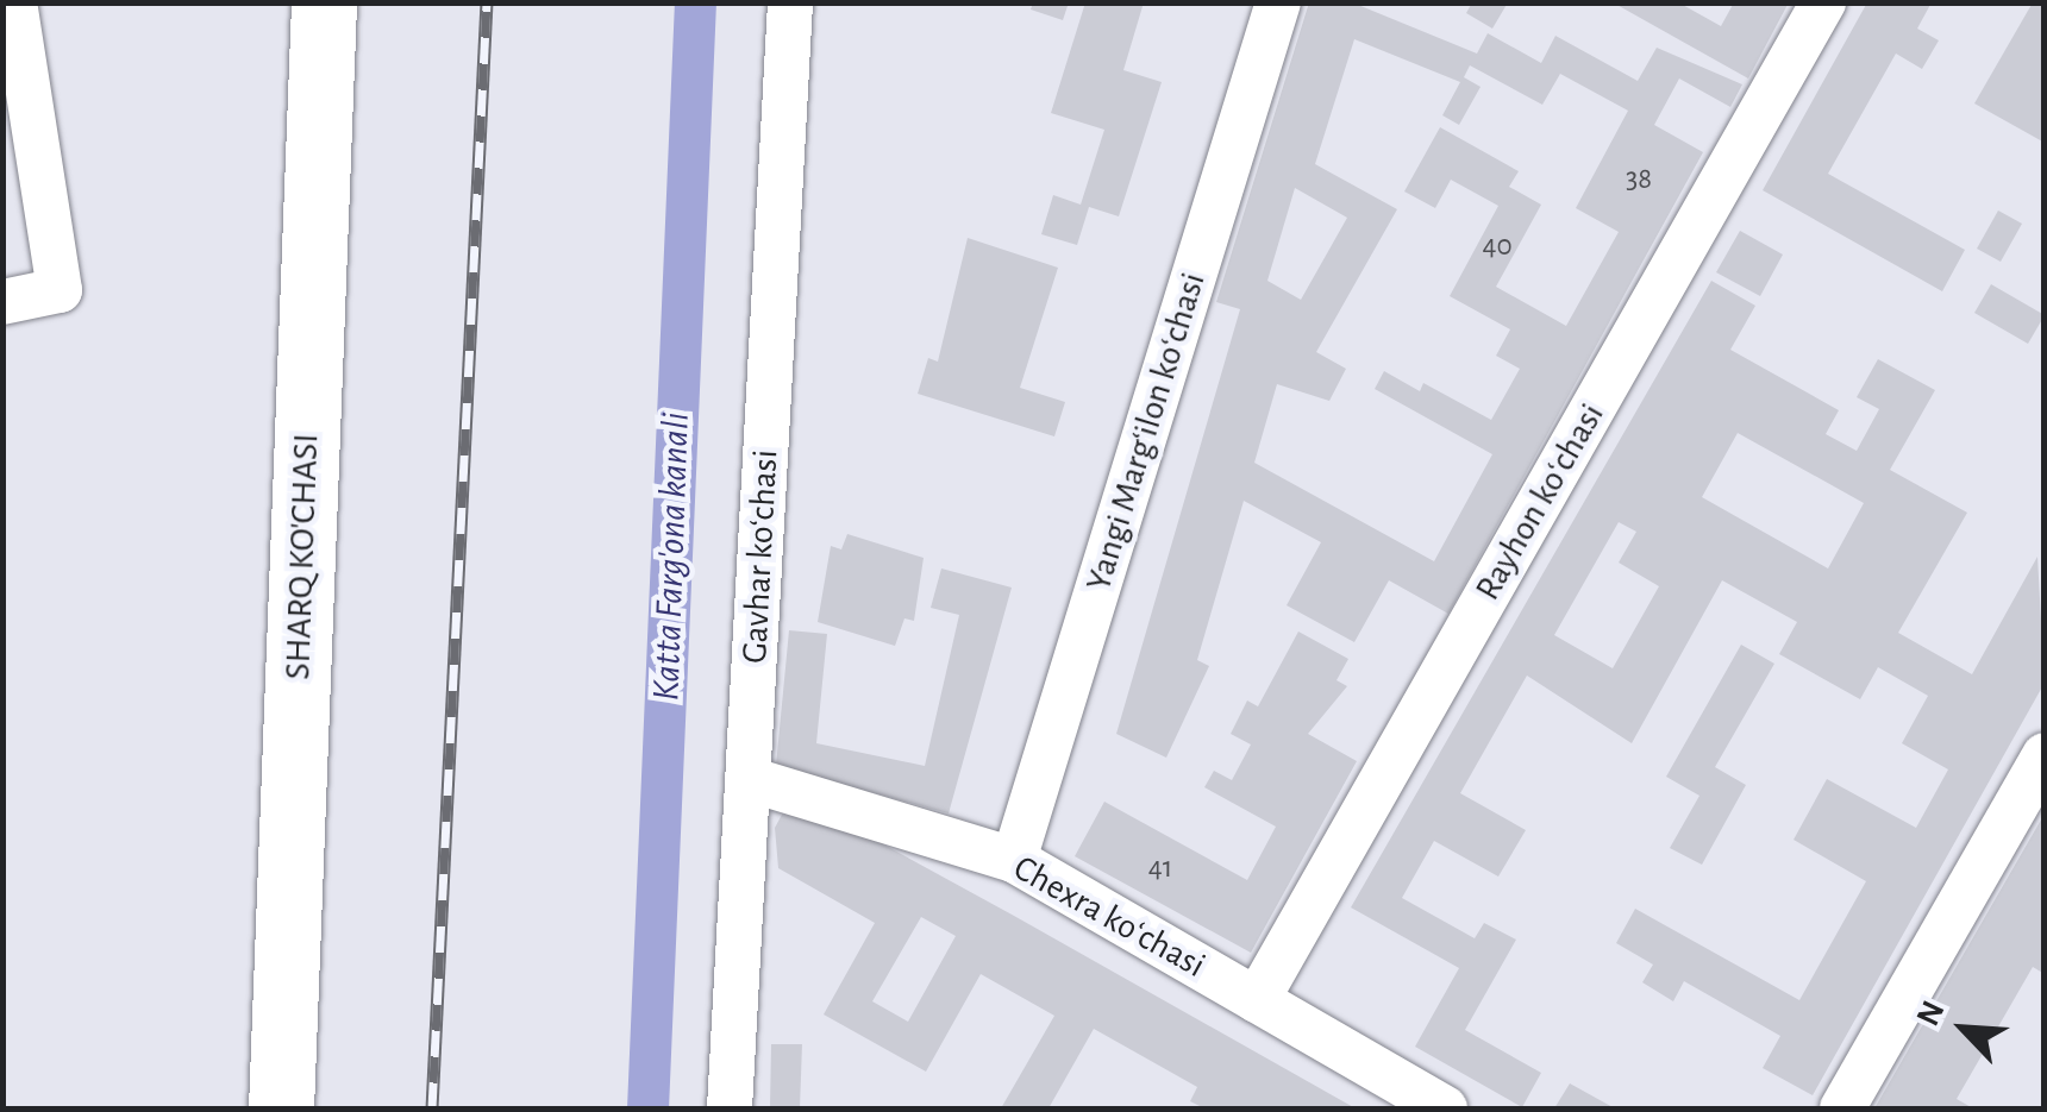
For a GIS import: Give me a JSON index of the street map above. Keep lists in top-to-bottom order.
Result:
{
  "streets": {
    "main road": ["SHARQ KO'CHASI"],
    "street": [
      "Yangi Margʻilon koʻchasi",
      "Rayhon koʻchasi",
      "Gavhar koʻchasi",
      "Chexra koʻchasi"
    ]
  },
  "crossings": [
    ["Yangi Margʻilon koʻchasi", "Chexra koʻchasi"],
    ["Rayhon koʻchasi", "Chexra koʻchasi"],
    ["Gavhar koʻchasi", "Chexra koʻchasi"]
  ],
  "water": ["Katta Farg'ona kanali"],
  "house_numbers": ["38", "40", "41"],
  "north": "top left"
}
